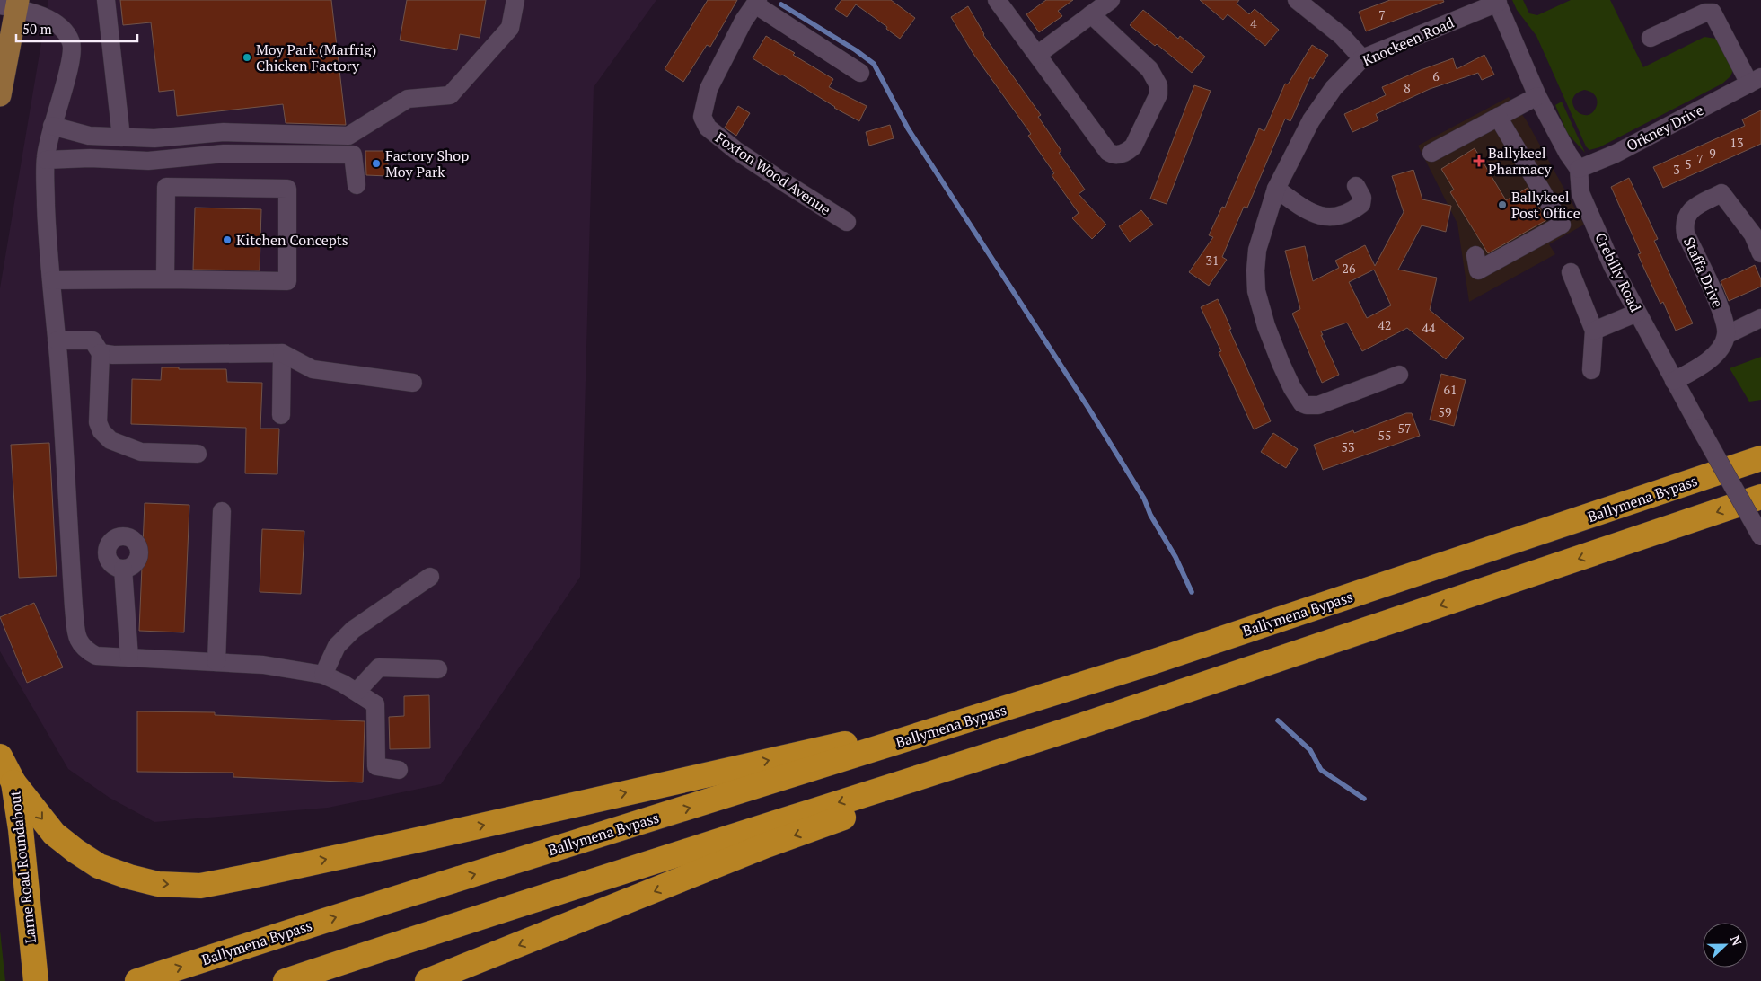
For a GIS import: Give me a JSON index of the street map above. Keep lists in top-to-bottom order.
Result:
{
  "streets": {
    "highway": ["Ballymena Bypass", "Larne Road Roundabout"],
    "street": [
      "Knockeen Road",
      "Orkney Drive",
      "Foxton Wood Avenue",
      "Crebilly Road",
      "Staffa Drive"
    ]
  },
  "crossings": [
    ["Knockeen Road", "Crebilly Road"],
    ["Orkney Drive", "Crebilly Road"]
  ],
  "places": {
    "other": [
      "Moy Park (Marfrig) Chicken Factory",
      "Factory Shop Moy Park",
      "Ballykeel Post Office",
      "Kitchen Concepts"
    ],
    "health": ["Ballykeel Pharmacy"]
  },
  "house_numbers": [
    "7",
    "4",
    "6",
    "8",
    "13",
    "9",
    "7",
    "5",
    "3",
    "31",
    "26",
    "42",
    "44",
    "61",
    "59",
    "57",
    "55",
    "53"
  ],
  "scale_bar": "50 m",
  "north": "right"
}
